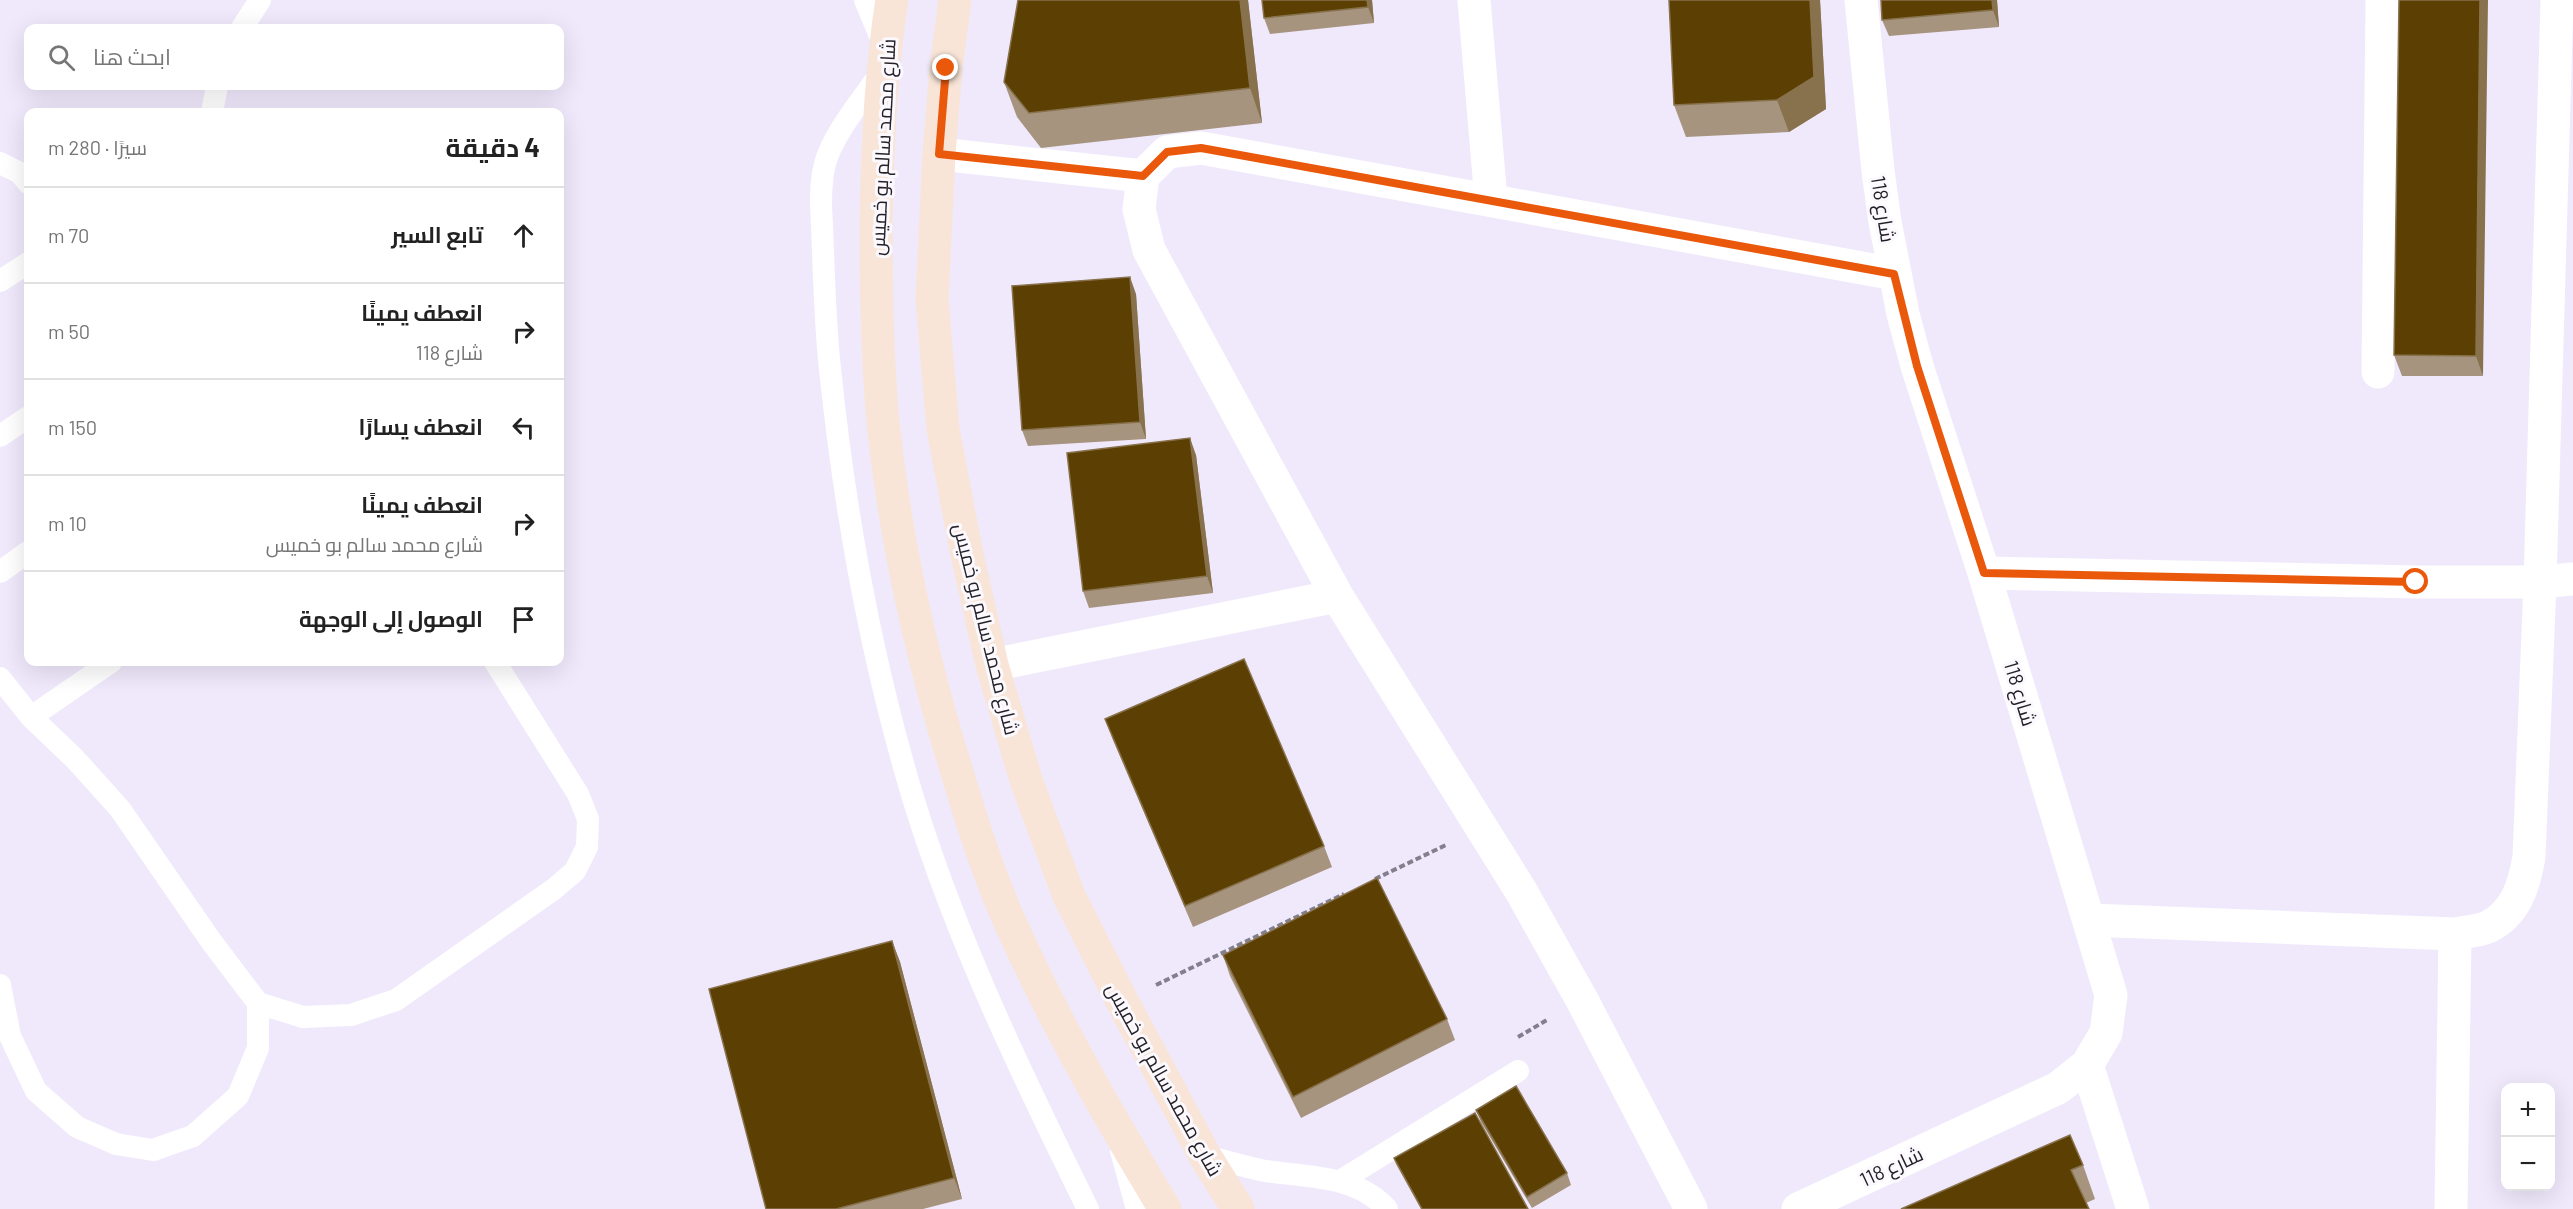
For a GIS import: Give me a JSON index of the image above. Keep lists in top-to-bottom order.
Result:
{
  "streets": {
    "main road": ["شارع محمد سالم بو خميس"],
    "street": ["شارع 118"]
  },
  "page": {
    "search": "ابحث هنا",
    "heading": ["4 دقيقة", "سيرًا · 280 m"],
    "list": [
      ["تابع السير", "70 m"],
      ["انعطف يمينًا", "شارع 118", "50 m"],
      ["انعطف يسارًا", "150 m"],
      ["انعطف يمينًا", "شارع محمد سالم بو خميس", "10 m"],
      "الوصول إلى الوجهة"
    ],
    "map_buttons": ["+", "−"]
  }
}
